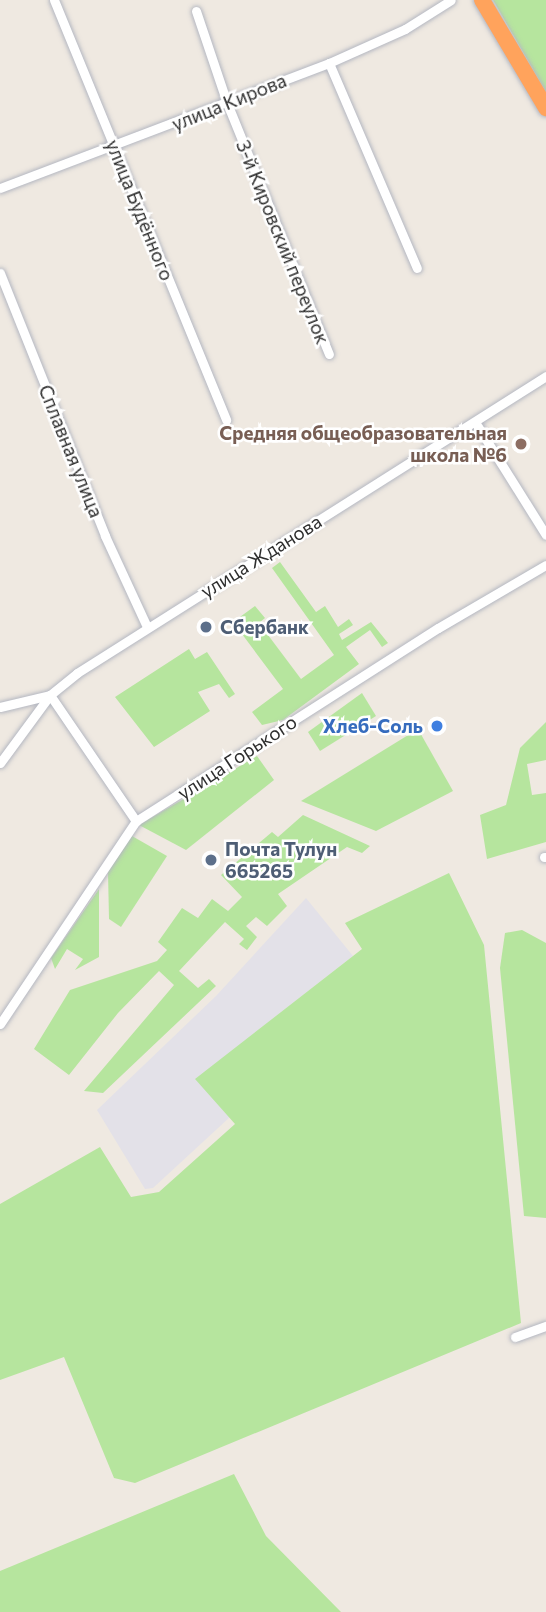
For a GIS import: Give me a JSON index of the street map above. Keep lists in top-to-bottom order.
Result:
{
  "streets": {
    "street": [
      "улица Кирова",
      "улица Будённого",
      "3-й Кировский переулок",
      "Сплавная улица",
      "улица Жданова",
      "улица Горького"
    ]
  },
  "crossings": [
    ["улица Кирова", "улица Будённого"],
    ["улица Кирова", "3-й Кировский переулок"],
    ["Сплавная улица", "улица Жданова"]
  ],
  "places": [
    "Средняя общеобразовательная школа №6",
    "Сбербанк",
    "Хлеб-Соль",
    "Почта Тулун 665265"
  ]
}
